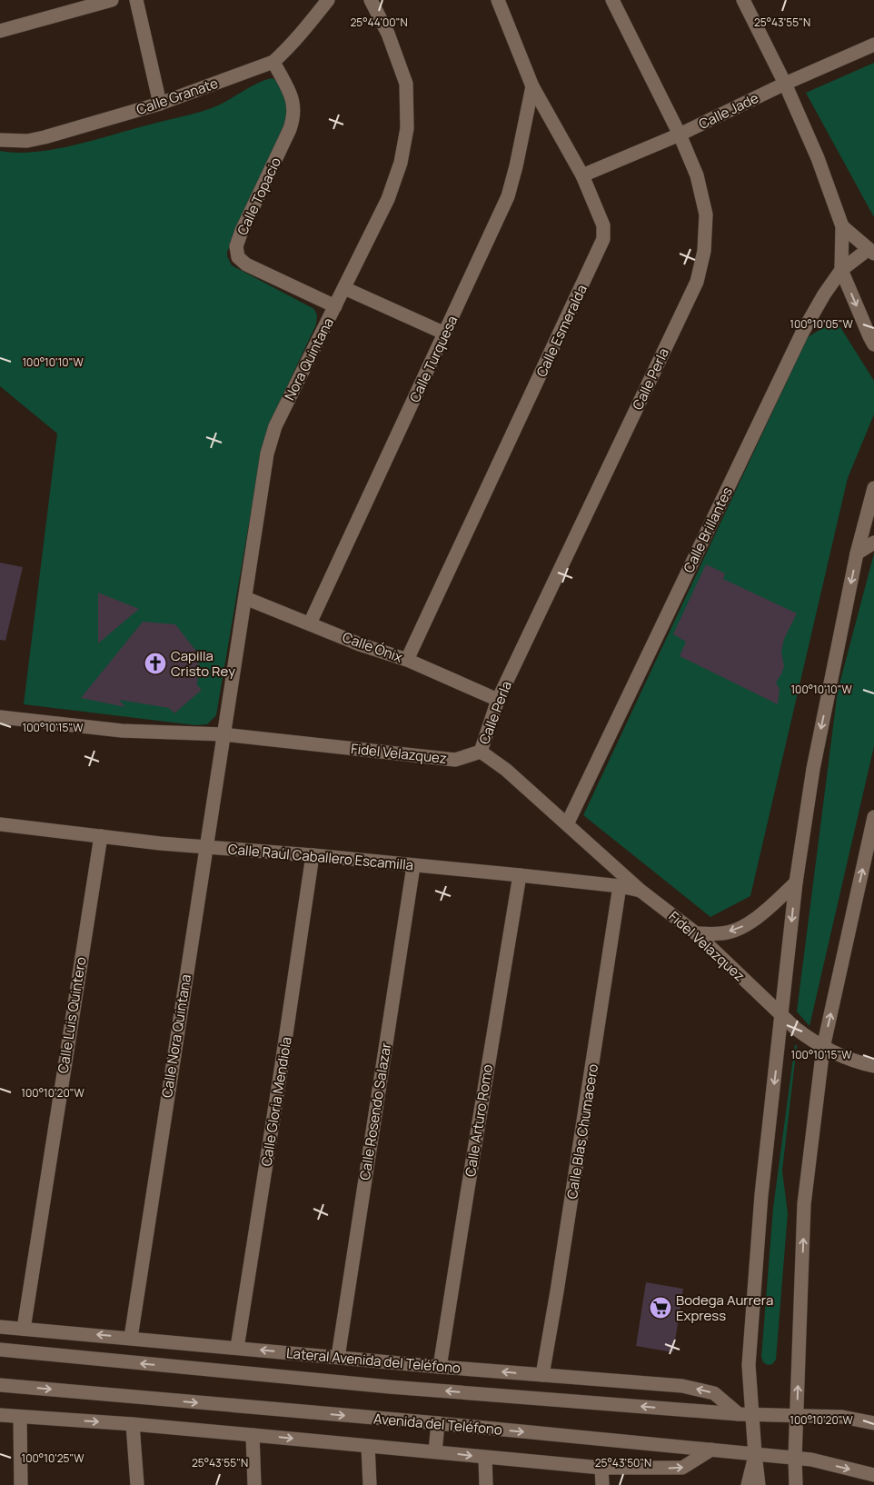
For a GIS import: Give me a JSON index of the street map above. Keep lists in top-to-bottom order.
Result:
{
  "streets": {
    "street": [
      "Calle Granate",
      "Calle Jade",
      "Calle Topacio",
      "Calle Esmeralda",
      "Nora Quintana",
      "Calle Turquesa",
      "Calle Perla",
      "Calle Brillantes",
      "Calle Ónix",
      "Fidel Velazquez",
      "Calle Raúl Caballero Escamilla",
      "Calle Luis Quintero",
      "Calle Nora Quintana",
      "Calle Gloria Mendiola",
      "Calle Rosendo Salazar",
      "Calle Arturo Romo",
      "Calle Blas Chumacero",
      "Lateral Avenida del Teléfono",
      "Avenida del Teléfono"
    ]
  },
  "crossings": [
    ["Calle Granate", "Calle Topacio"],
    ["Calle Jade", "Calle Esmeralda"],
    ["Calle Jade", "Calle Perla"],
    ["Calle Topacio", "Nora Quintana"],
    ["Calle Esmeralda", "Calle Turquesa"],
    ["Calle Esmeralda", "Calle Ónix"],
    ["Nora Quintana", "Calle Ónix"],
    ["Nora Quintana", "Fidel Velazquez"],
    ["Nora Quintana", "Calle Nora Quintana"],
    ["Calle Turquesa", "Calle Ónix"],
    ["Calle Perla", "Calle Ónix"],
    ["Calle Perla", "Fidel Velazquez"],
    ["Calle Brillantes", "Fidel Velazquez"],
    ["Fidel Velazquez", "Calle Raúl Caballero Escamilla"],
    ["Fidel Velazquez", "Calle Nora Quintana"],
    ["Calle Raúl Caballero Escamilla", "Calle Luis Quintero"],
    ["Calle Raúl Caballero Escamilla", "Calle Nora Quintana"],
    ["Calle Raúl Caballero Escamilla", "Calle Gloria Mendiola"],
    ["Calle Raúl Caballero Escamilla", "Calle Rosendo Salazar"],
    ["Calle Raúl Caballero Escamilla", "Calle Arturo Romo"],
    ["Calle Raúl Caballero Escamilla", "Calle Blas Chumacero"],
    ["Calle Luis Quintero", "Lateral Avenida del Teléfono"],
    ["Calle Nora Quintana", "Lateral Avenida del Teléfono"],
    ["Calle Gloria Mendiola", "Lateral Avenida del Teléfono"],
    ["Calle Rosendo Salazar", "Lateral Avenida del Teléfono"],
    ["Calle Arturo Romo", "Lateral Avenida del Teléfono"],
    ["Calle Blas Chumacero", "Lateral Avenida del Teléfono"]
  ],
  "places": {
    "church": ["Capilla Cristo Rey"],
    "supermarket": ["Bodega Aurrera Express"]
  },
  "coordinates": [
    "25°44'00\"N",
    "25°43'55\"N",
    "100°10'05\"W",
    "100°10'10\"W",
    "100°10'15\"W",
    "100°10'20\"W",
    "100°10'25\"W",
    "25°43'50\"N"
  ]
}
